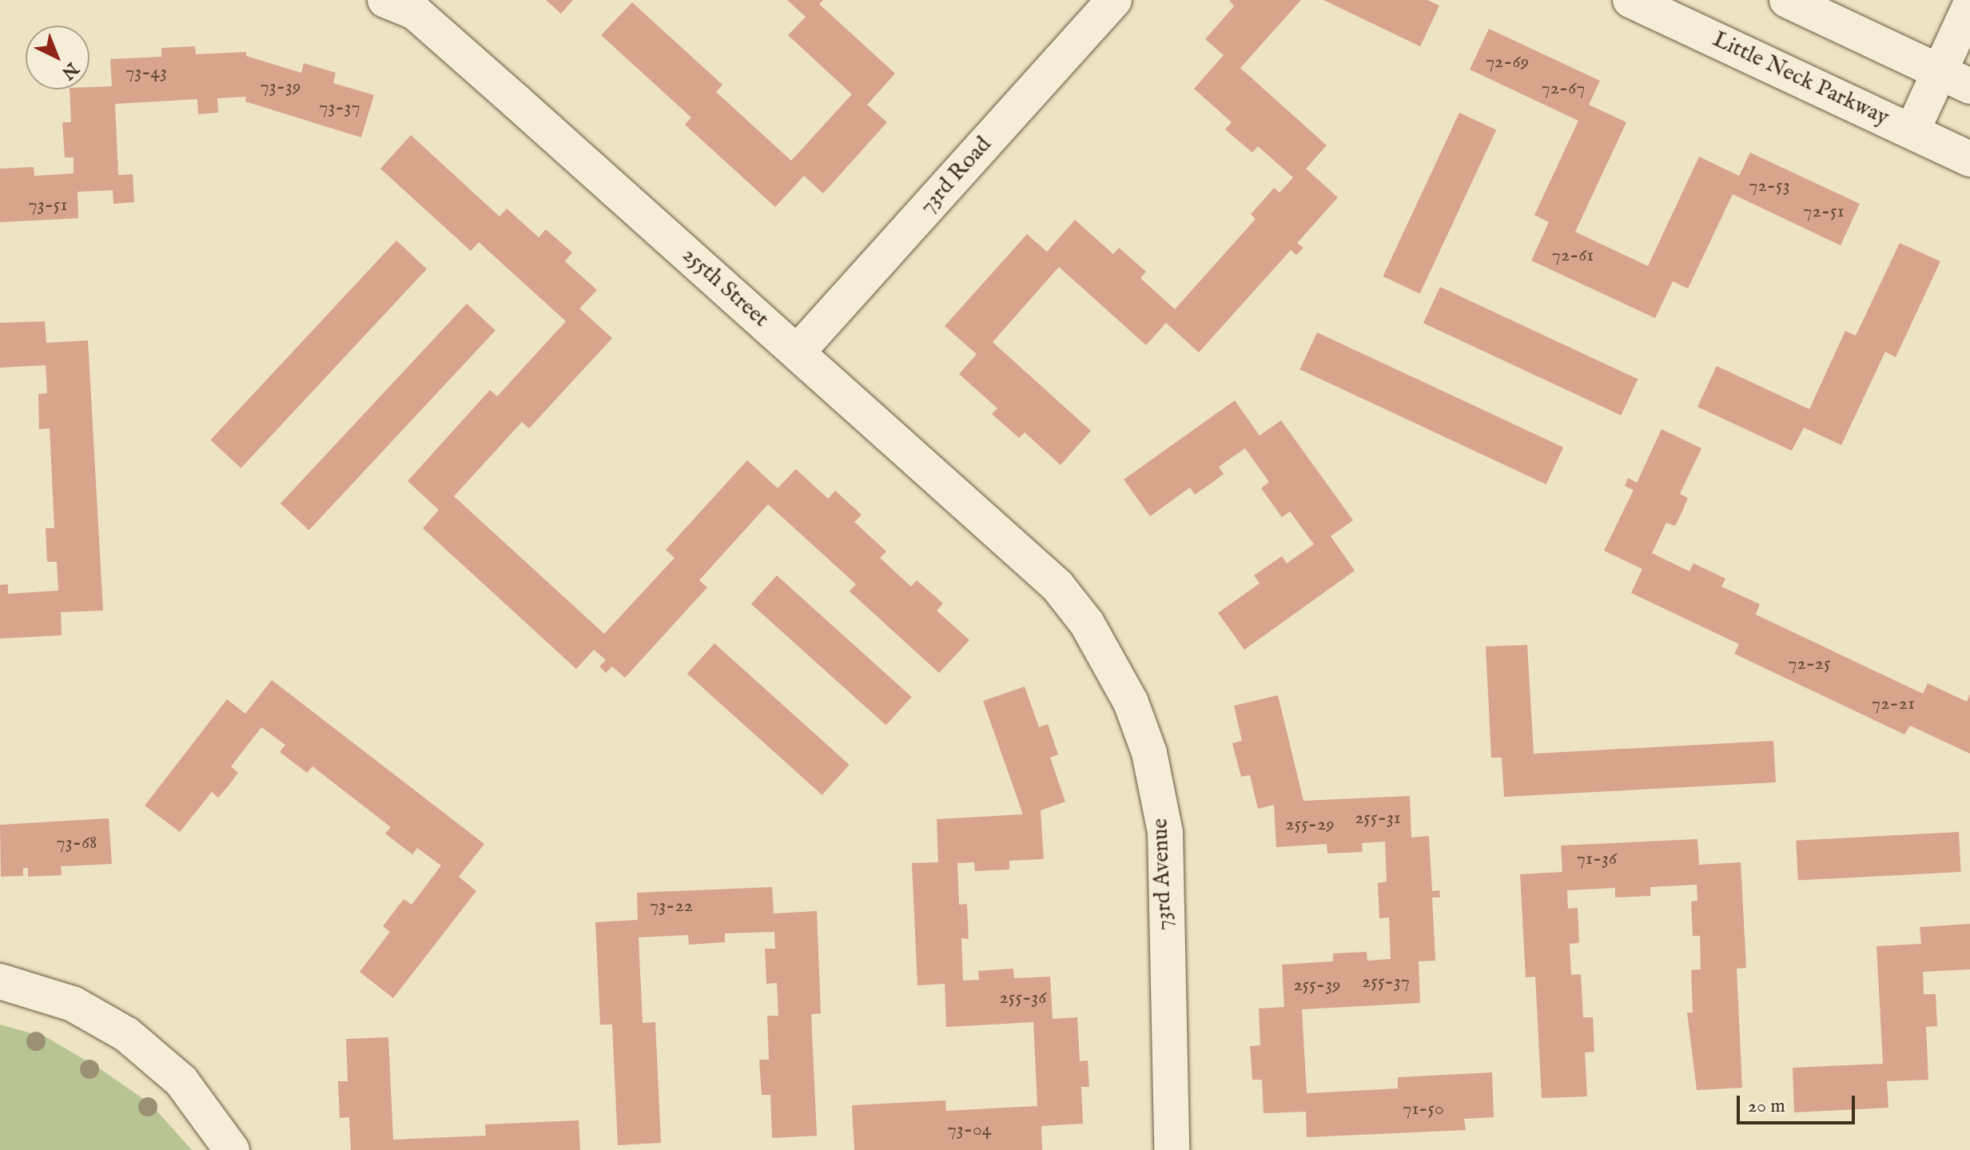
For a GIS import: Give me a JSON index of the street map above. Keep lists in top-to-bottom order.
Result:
{
  "streets": {
    "street": [
      "Little Neck Parkway",
      "73rd Road",
      "255th Street",
      "73rd Avenue"
    ]
  },
  "crossings": [
    ["73rd Road", "255th Street"],
    ["255th Street", "73rd Avenue"]
  ],
  "house_numbers": [
    "72-69",
    "73-43",
    "73-39",
    "72-67",
    "73-37",
    "72-53",
    "73-51",
    "72-51",
    "72-61",
    "72-25",
    "72-21",
    "255-31",
    "255-29",
    "73-68",
    "71-36",
    "73-22",
    "255-37",
    "255-39",
    "255-36",
    "71-50",
    "73-04"
  ],
  "scale_bar": "20 m",
  "north": "bottom right"
}
